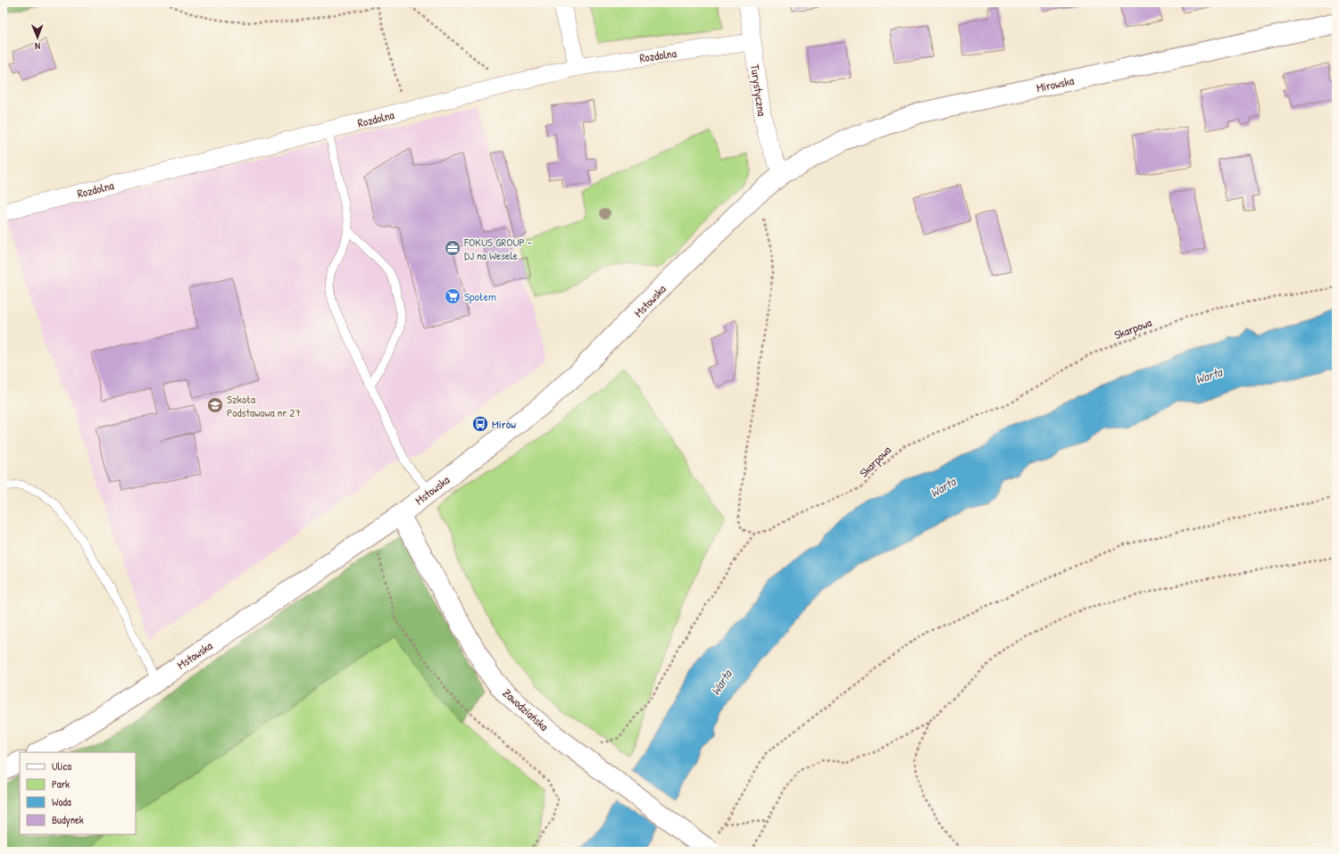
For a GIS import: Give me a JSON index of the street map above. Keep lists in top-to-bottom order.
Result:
{
  "streets": {
    "street": [
      "Rozdolna",
      "Mirowska",
      "Turystyczna",
      "Mstowska",
      "Zawodziańska"
    ],
    "path": ["Skarpowa"]
  },
  "crossings": [
    ["Rozdolna", "Turystyczna"],
    ["Mirowska", "Turystyczna"],
    ["Mirowska", "Mstowska"],
    ["Turystyczna", "Mstowska"],
    ["Mstowska", "Zawodziańska"]
  ],
  "water": ["Warta"],
  "places": {
    "office": ["FOKUS GROUP - DJ na Wesele"],
    "supermarket": ["Społem"],
    "school or university": ["Szkoła Podstawowa nr 27"],
    "bus stop": ["Mirów"]
  },
  "legend": [
    "Ulica",
    "Park",
    "Woda",
    "Budynek"
  ],
  "north": "bottom"
}
